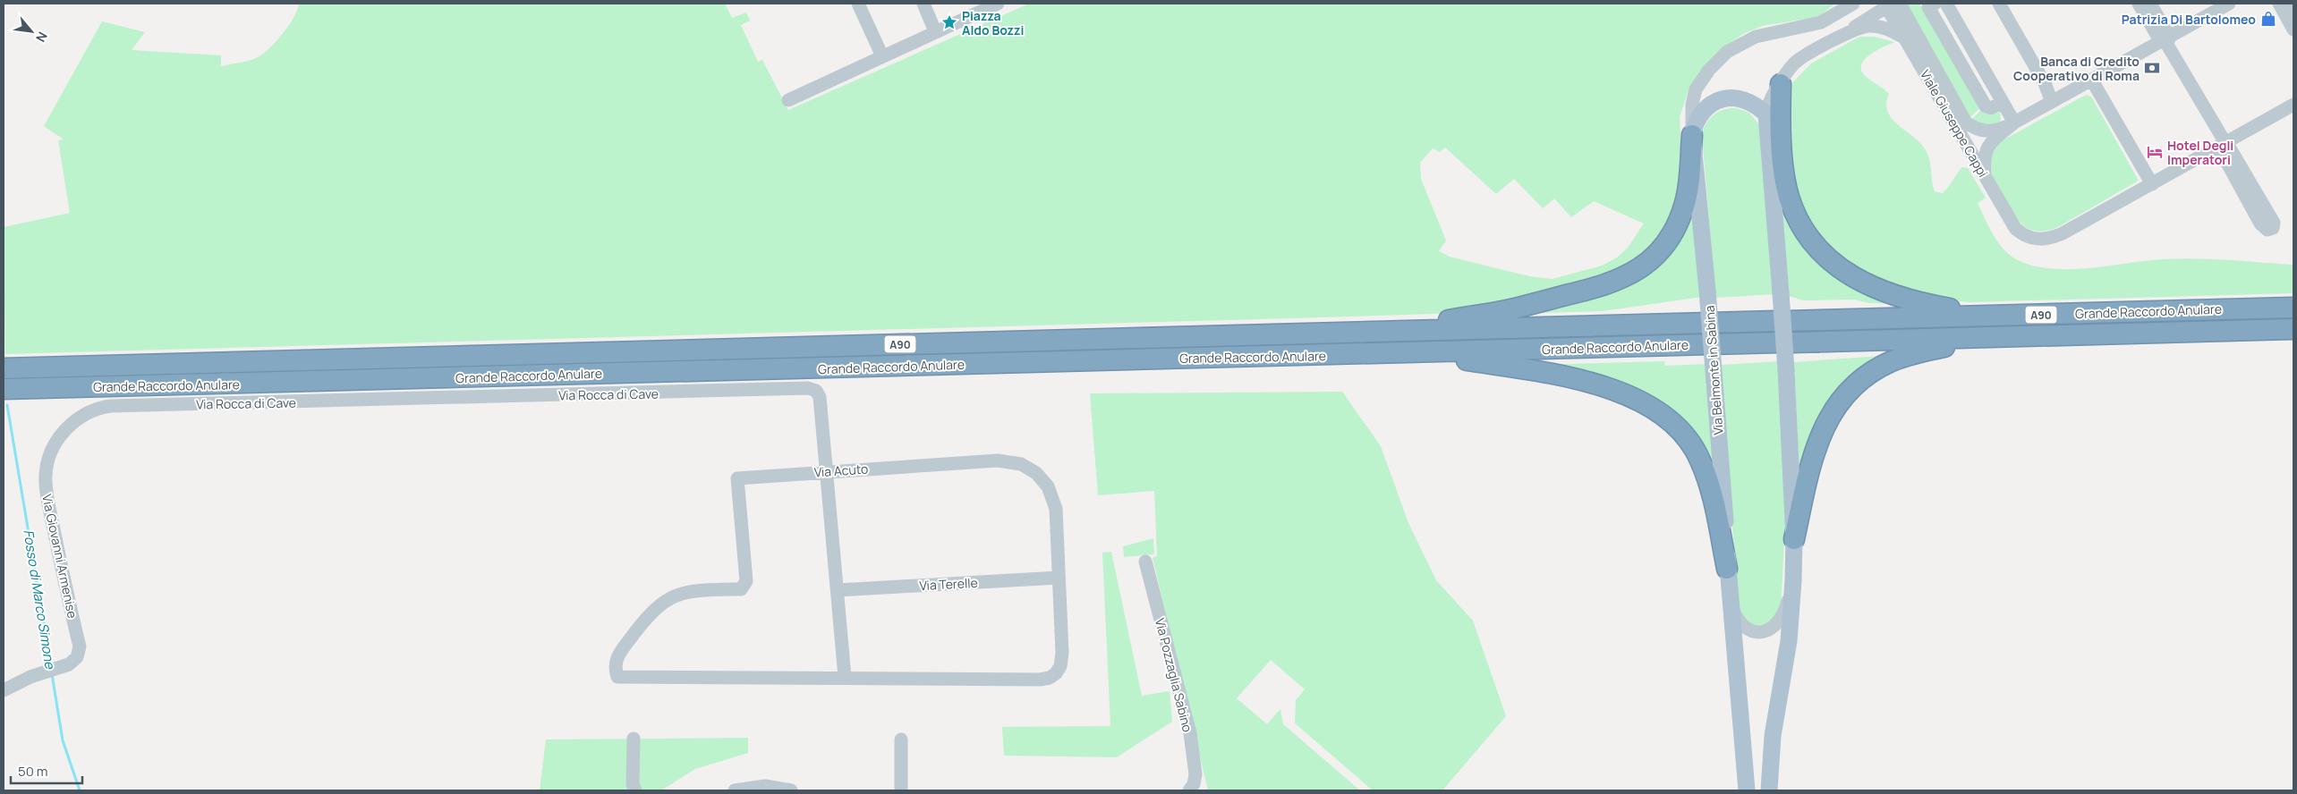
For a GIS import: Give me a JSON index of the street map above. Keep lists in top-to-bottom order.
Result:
{
  "streets": {
    "highway": ["Grande Raccordo Anulare", "A90"],
    "main road": ["Via Belmonte in Sabina"],
    "street": [
      "Viale Giuseppe Cappi",
      "Via Rocca di Cave",
      "Via Acuto",
      "Via Giovanni Armenise",
      "Via Terelle",
      "Via Pozzaglia Sabino"
    ]
  },
  "crossings": [
    ["Viale Giuseppe Cappi", "Via Belmonte in Sabina"],
    ["Via Rocca di Cave", "Via Acuto"],
    ["Via Rocca di Cave", "Via Giovanni Armenise"],
    ["Via Rocca di Cave", "Via Terelle"],
    ["Via Acuto", "Via Terelle"]
  ],
  "water": ["Fosso di Marco Simone"],
  "places": {
    "shop": ["Patrizia Di Bartolomeo"],
    "place": ["Piazza Aldo Bozzi"],
    "bank": ["Banca di Credito Cooperativo di Roma"],
    "hotel": ["Hotel Degli Imperatori"]
  },
  "scale_bar": "50 m",
  "north": "bottom right"
}
